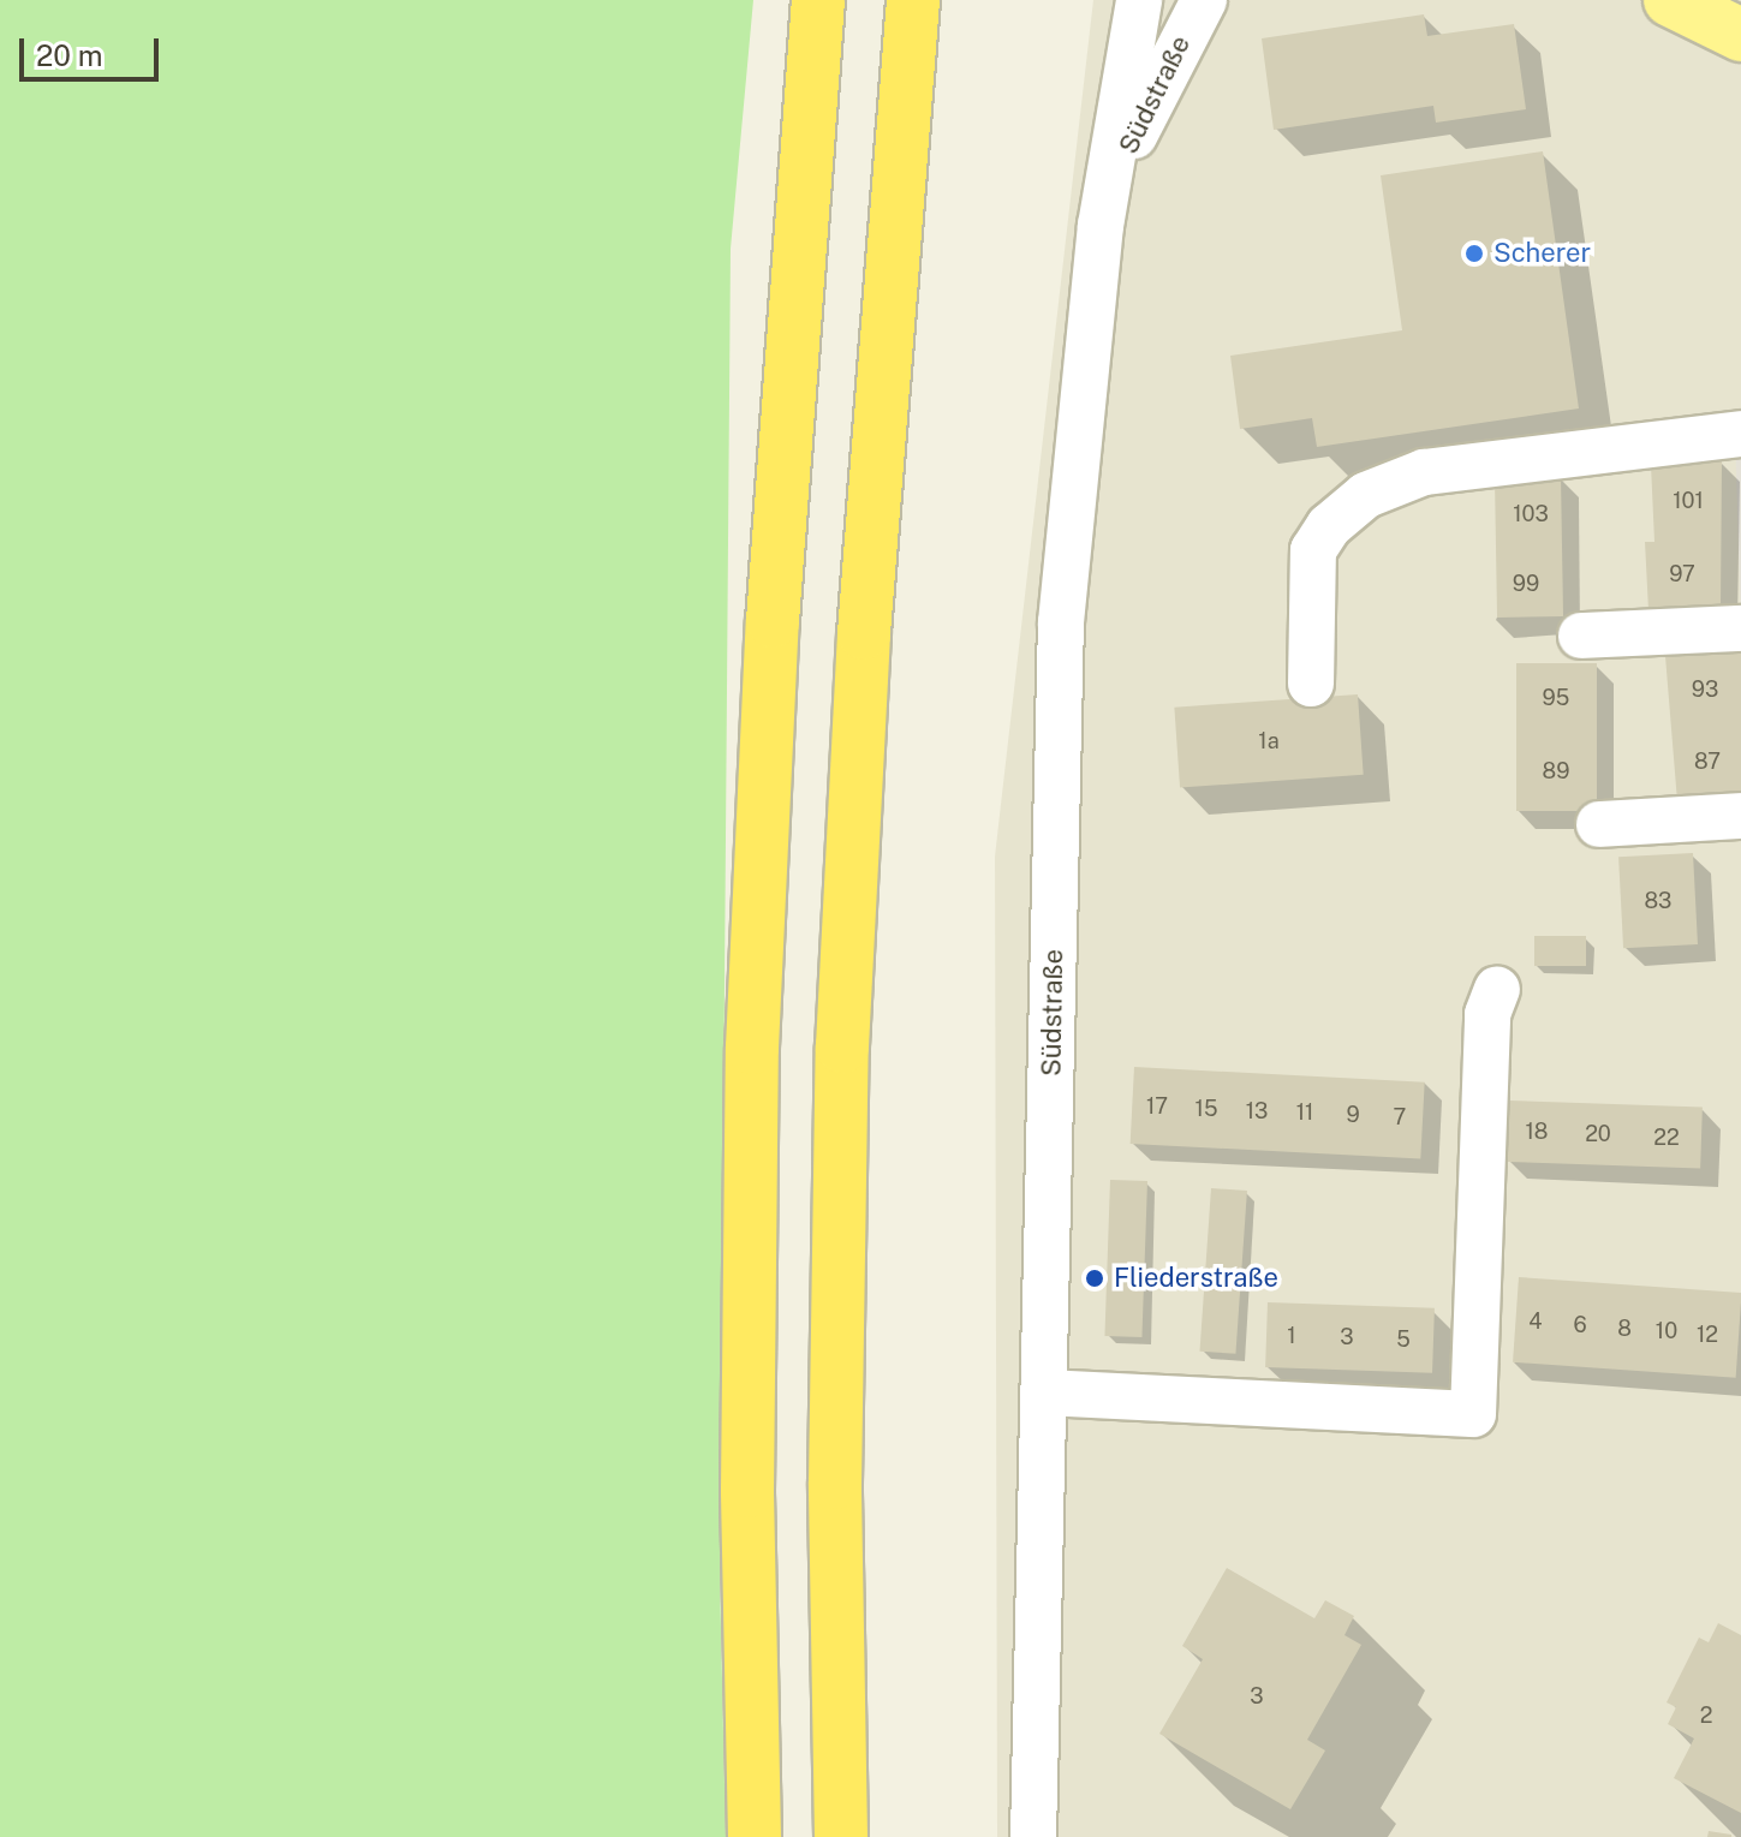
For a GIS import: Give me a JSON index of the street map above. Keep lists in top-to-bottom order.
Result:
{
  "streets": {
    "street": ["Südstraße"]
  },
  "places": ["Scherer", "Fliederstraße"],
  "house_numbers": [
    "101",
    "103",
    "97",
    "99",
    "93",
    "95",
    "1a",
    "87",
    "89",
    "83",
    "17",
    "15",
    "13",
    "11",
    "9",
    "7",
    "18",
    "20",
    "22",
    "4",
    "6",
    "8",
    "10",
    "12",
    "1",
    "3",
    "5",
    "3",
    "2"
  ],
  "scale_bar": "20 m"
}
